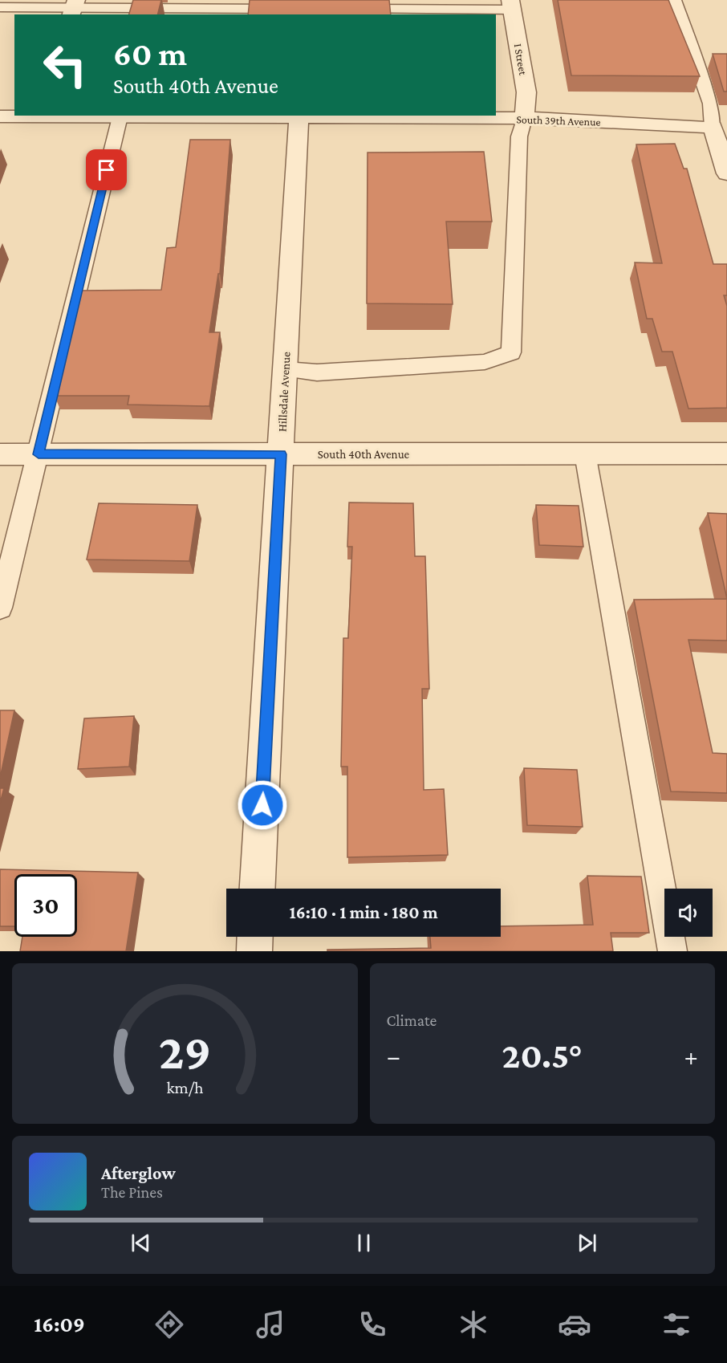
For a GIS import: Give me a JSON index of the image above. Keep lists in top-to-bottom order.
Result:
{
  "streets": {
    "street": [
      "I Street",
      "South 39th Avenue",
      "Hillsdale Avenue",
      "South 40th Avenue"
    ]
  },
  "crossings": [
    ["I Street", "South 39th Avenue"],
    ["South 39th Avenue", "Hillsdale Avenue"],
    ["Hillsdale Avenue", "South 40th Avenue"]
  ],
  "page": {
    "turn": ["60 m", "South 40th Avenue"],
    "limit": "30",
    "trip": "16:10 · 1 min · 180 m",
    "tile": "Climate",
    "heat": ["−", "20.5°", "+"],
    "song": ["Afterglow", "The Pines"],
    "tabs": "16:09",
    "gauge": ["29", "km/h"]
  }
}
